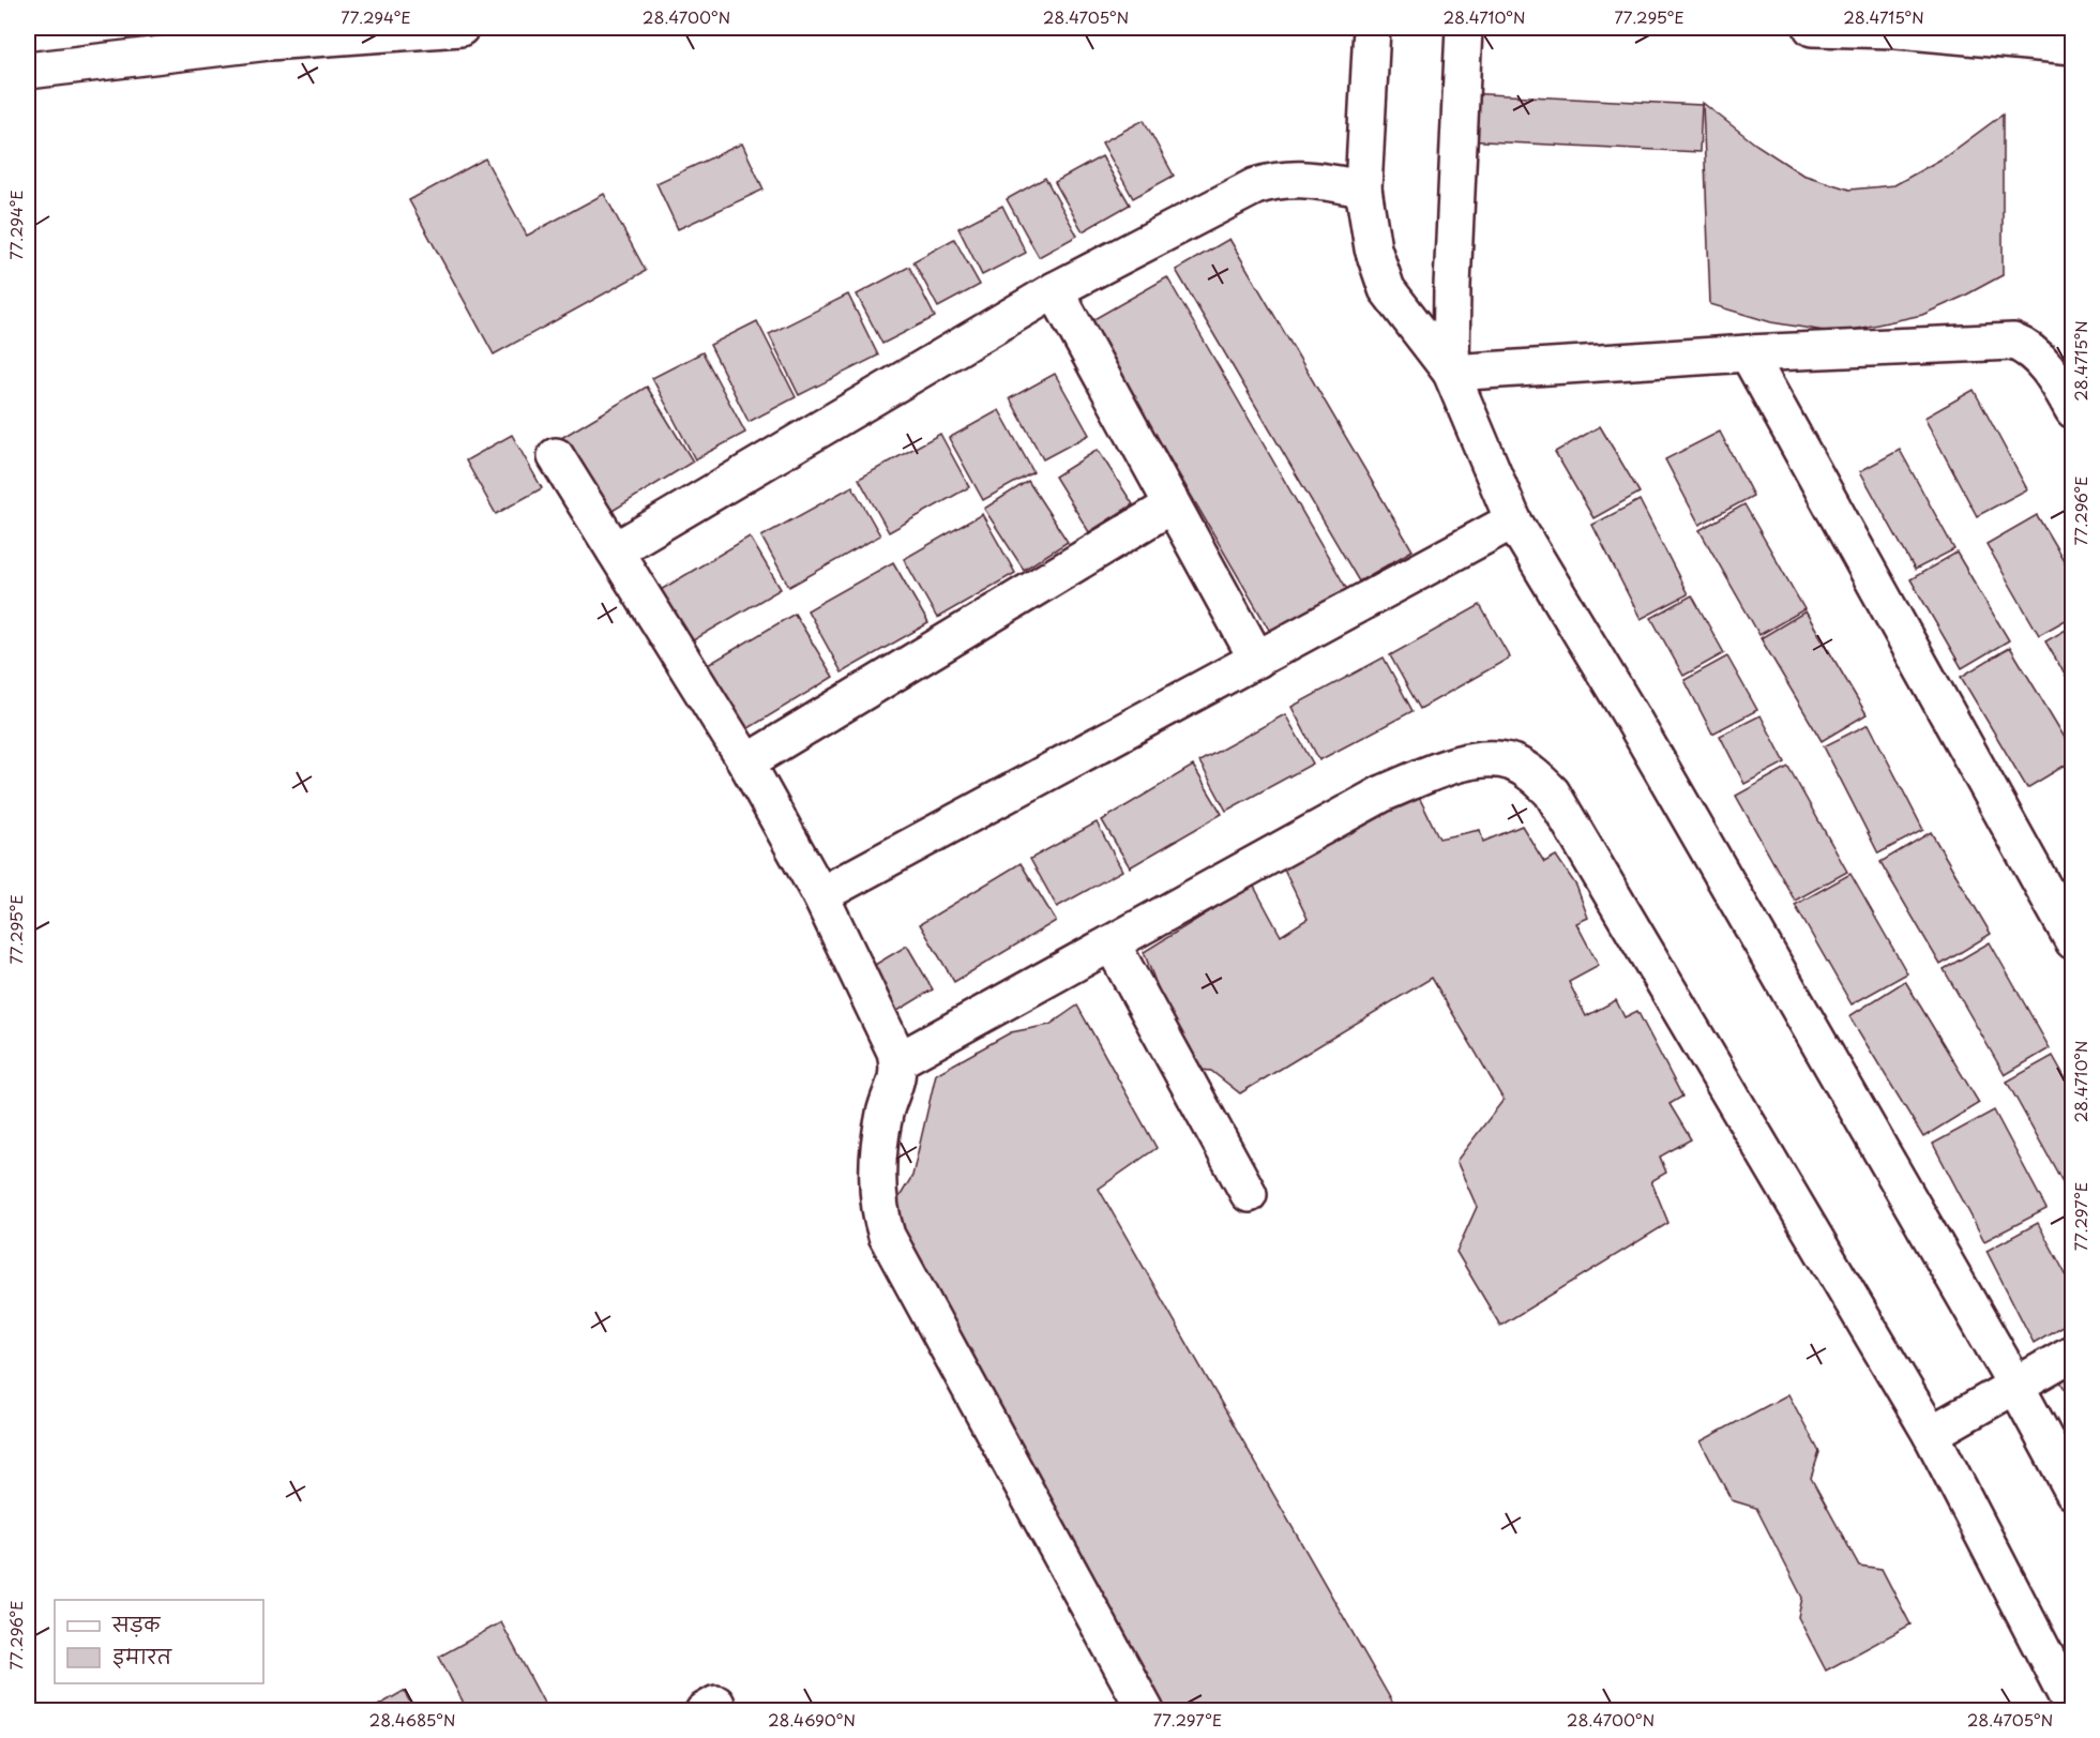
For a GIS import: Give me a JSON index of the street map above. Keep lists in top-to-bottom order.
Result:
{
  "legend": ["सड़क", "इमारत"],
  "coordinates": [
    "77.294°E",
    "28.4700°N",
    "28.4705°N",
    "28.4710°N",
    "77.295°E",
    "28.4715°N",
    "77.296°E",
    "77.297°E",
    "28.4685°N",
    "28.4690°N"
  ]
}
